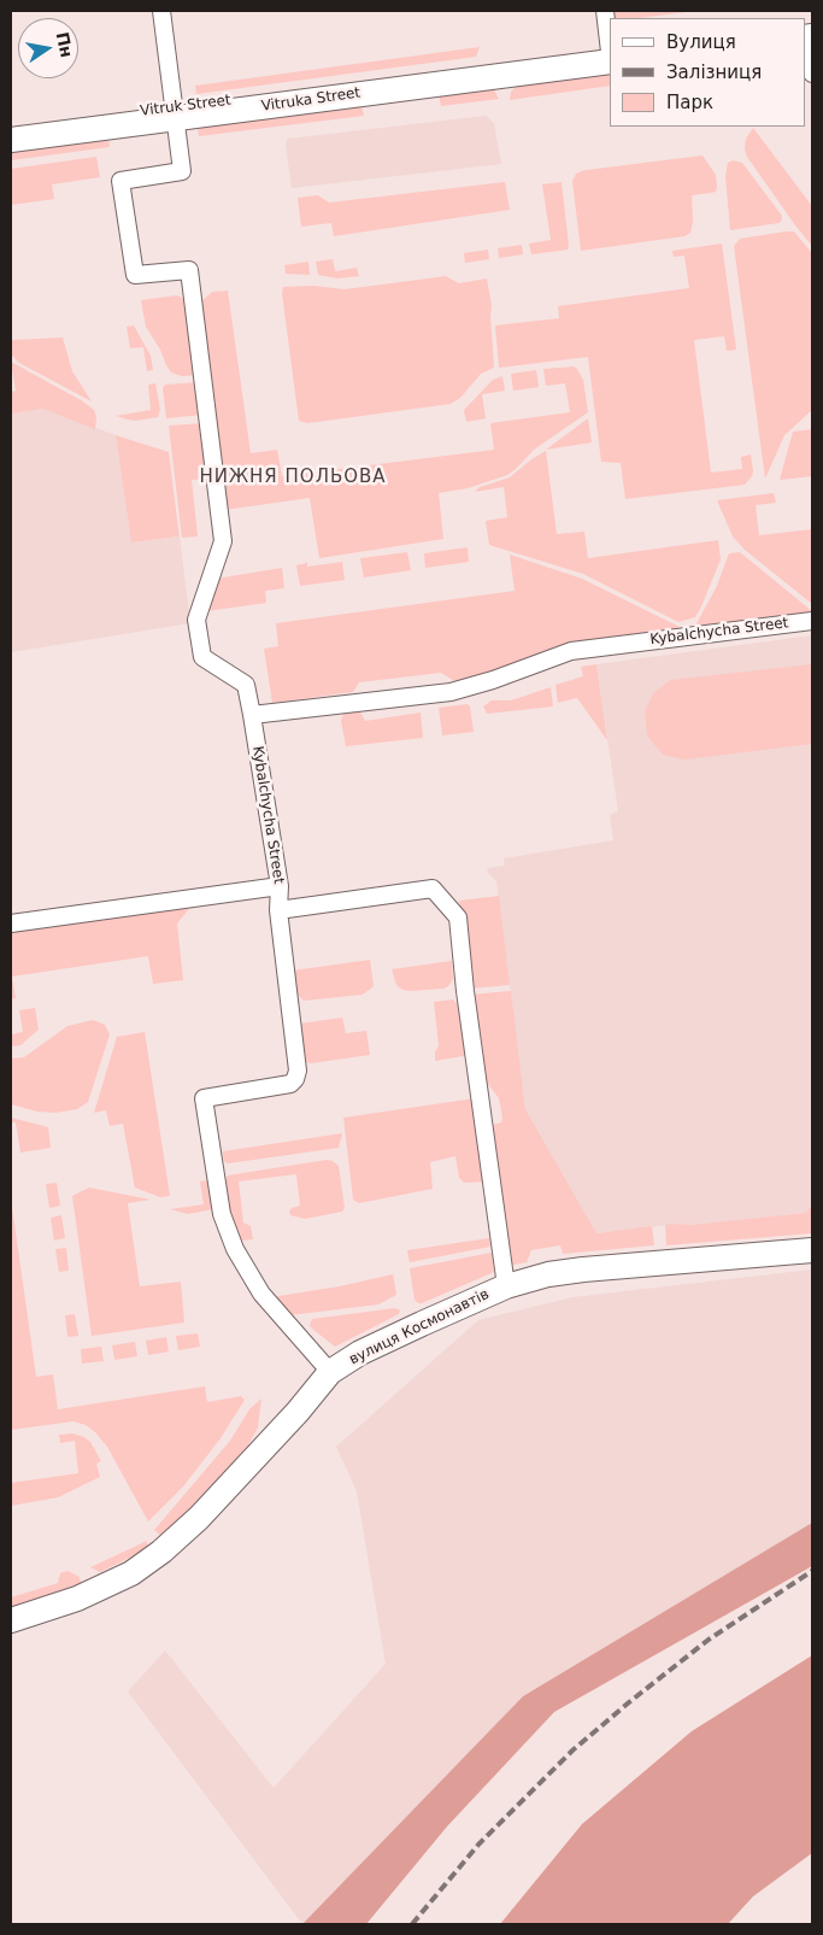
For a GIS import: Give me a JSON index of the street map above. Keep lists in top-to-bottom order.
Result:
{
  "streets": {
    "main road": ["Vitruka Street", "Vitruk Street", "вулиця Космонавтів"],
    "street": ["Kybalchycha Street"]
  },
  "crossings": [
    ["Vitruka Street", "Vitruk Street"],
    ["Kybalchycha Street", "вулиця Космонавтів"]
  ],
  "districts": ["НИЖНЯ ПОЛЬОВА"],
  "legend": ["Вулиця", "Залізниця", "Парк"],
  "north": "right"
}
